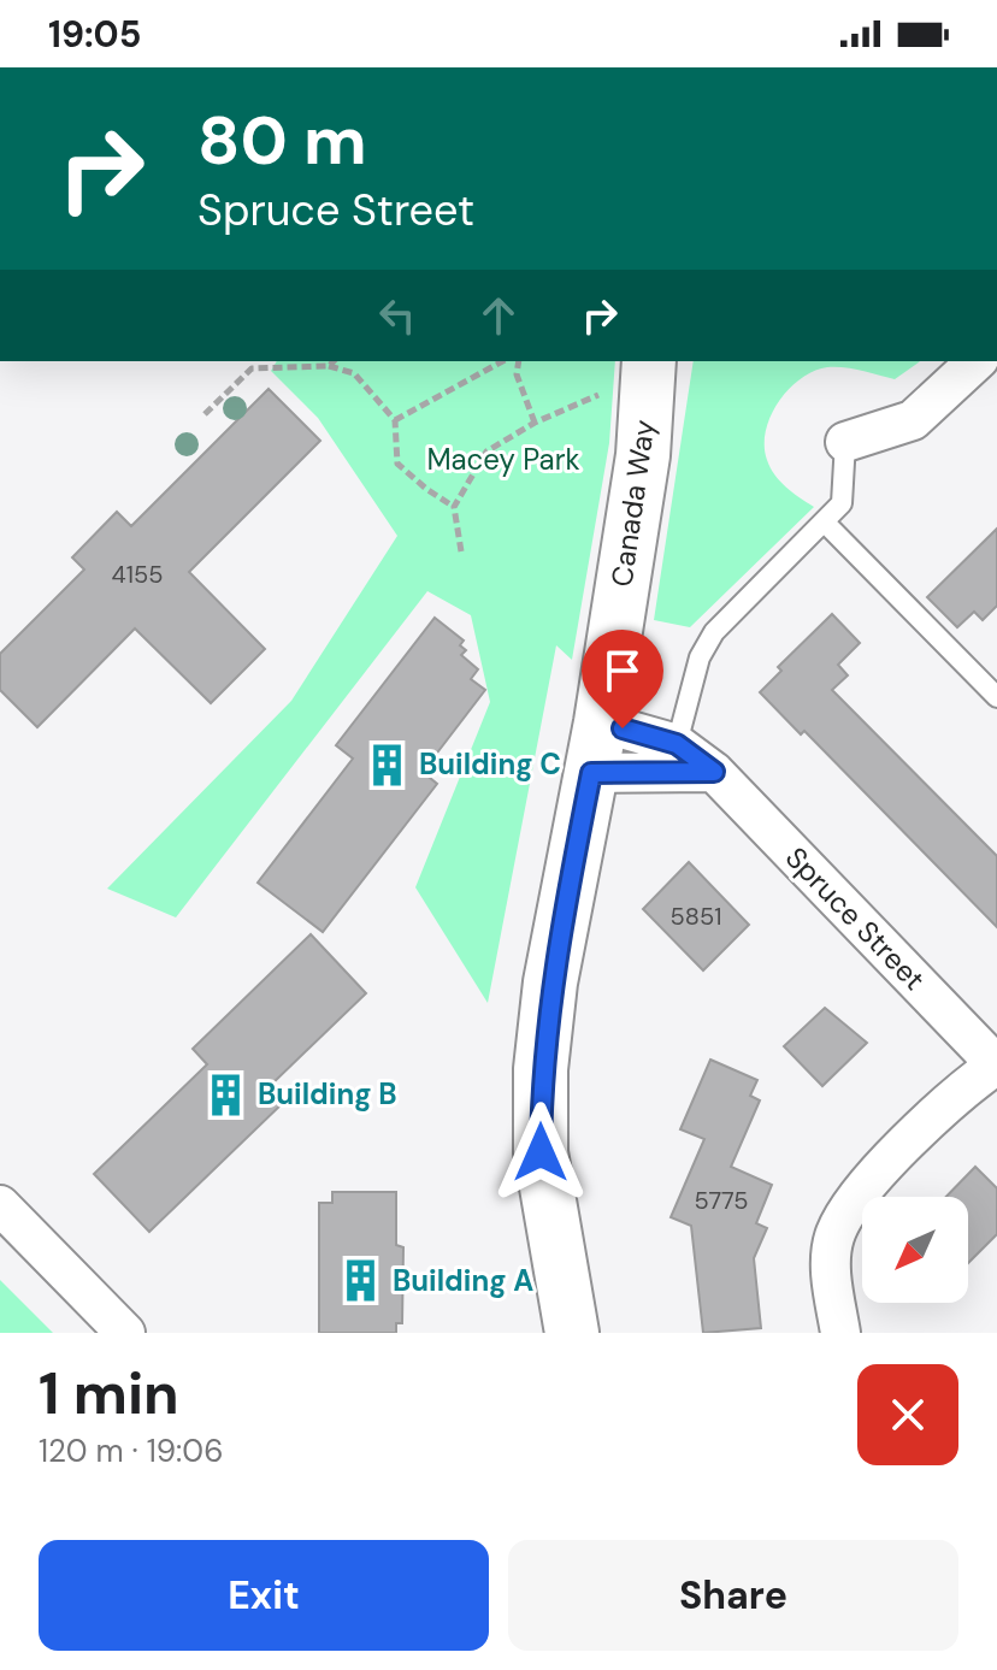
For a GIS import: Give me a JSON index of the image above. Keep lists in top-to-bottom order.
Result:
{
  "streets": {
    "main road": ["Canada Way"],
    "street": ["Spruce Street"]
  },
  "crossings": [
    ["Canada Way", "Spruce Street"]
  ],
  "parks": ["Macey Park"],
  "places": {
    "building": ["Building C", "Building B", "Building A"]
  },
  "house_numbers": ["4155", "5851", "5775"],
  "north": "bottom left",
  "page": {
    "status": "19:05",
    "turn": ["80 m", "Spruce Street"],
    "heading": ["1 min", "120 m · 19:06"],
    "buttons": ["Exit", "Share"]
  }
}
